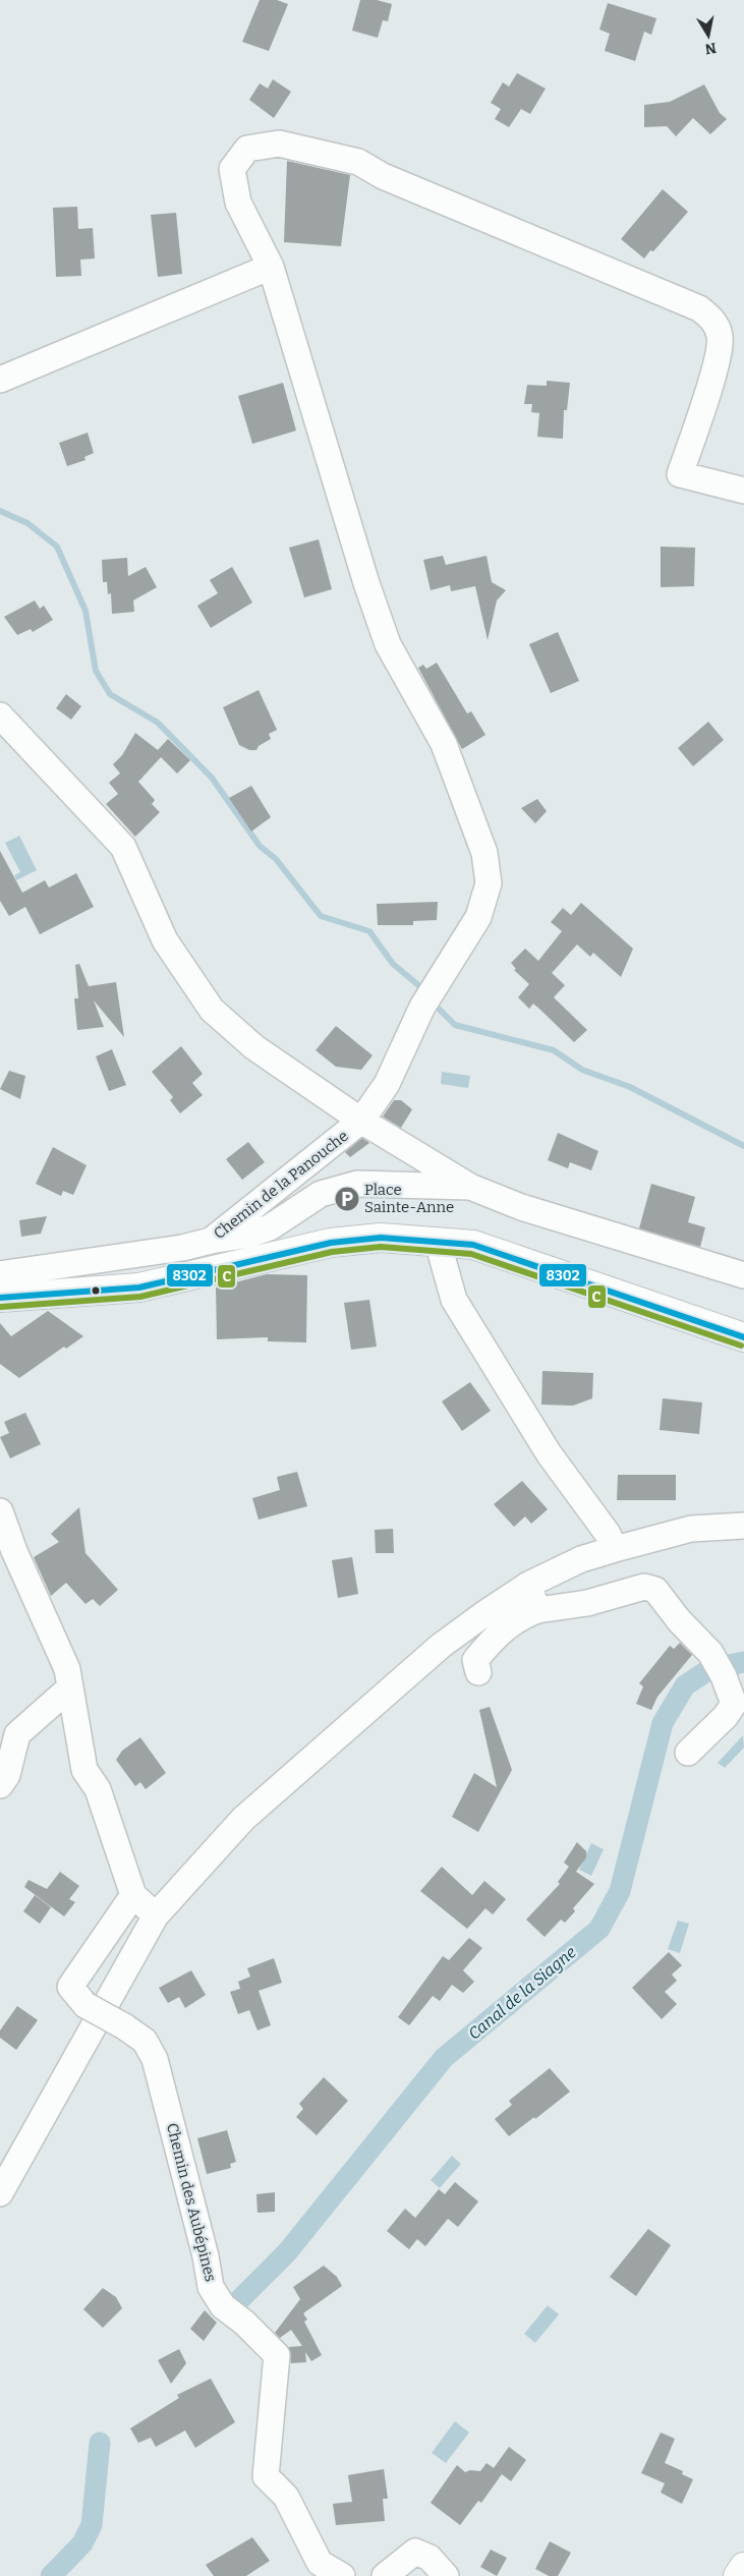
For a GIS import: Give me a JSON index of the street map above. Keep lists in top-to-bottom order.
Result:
{
  "streets": {
    "street": ["Chemin de la Panouche", "Chemin des Aubépines"]
  },
  "water": ["Canal de la Siagne"],
  "places": {
    "parking": ["Place Sainte-Anne"]
  },
  "lines": ["transit line 8302", "transit line C"],
  "north": "bottom"
}
